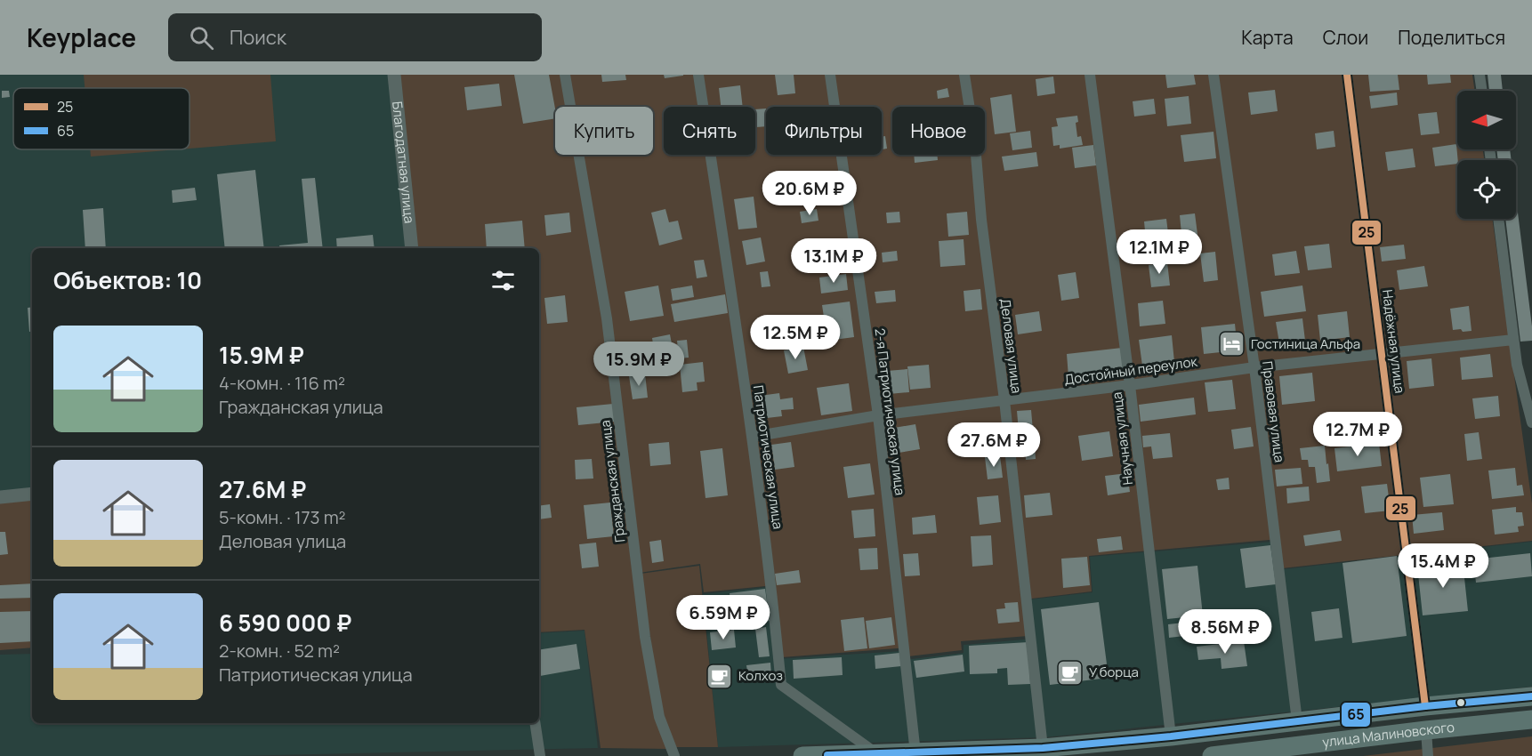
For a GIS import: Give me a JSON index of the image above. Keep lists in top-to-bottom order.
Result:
{
  "streets": {
    "highway": ["улица Малиновского"],
    "street": [
      "Благодатная улица",
      "Надёжная улица",
      "Деловая улица",
      "Достойный переулок",
      "2-я Патриотическая улица",
      "Правовая улица",
      "Научная улица",
      "Патриотическая улица",
      "Гражданская улица"
    ]
  },
  "crossings": [
    ["Надёжная улица", "Достойный переулок"],
    ["Надёжная улица", "улица Малиновского"],
    ["Деловая улица", "Достойный переулок"],
    ["Деловая улица", "улица Малиновского"],
    ["Достойный переулок", "2-я Патриотическая улица"],
    ["Достойный переулок", "Правовая улица"],
    ["Достойный переулок", "Научная улица"],
    ["Достойный переулок", "Патриотическая улица"],
    ["2-я Патриотическая улица", "улица Малиновского"],
    ["Правовая улица", "улица Малиновского"],
    ["Научная улица", "улица Малиновского"],
    ["Патриотическая улица", "улица Малиновского"]
  ],
  "places": {
    "hotel": ["Гостиница Альфа"],
    "cafe": ["У борца", "Колхоз"]
  },
  "lines": ["transit line 25", "transit line 65"],
  "legend": ["25", "65"],
  "north": "left",
  "page": {
    "header": "Keyplace",
    "search": "Поиск",
    "nav": ["Карта", "Слои", "Поделиться"],
    "chip": [
      "Купить",
      "Снять",
      "Фильтры",
      "Новое"
    ],
    "price": [
      "20.6M ₽",
      "12.1M ₽",
      "13.1M ₽",
      "12.5M ₽",
      "15.9M ₽",
      "12.7M ₽",
      "27.6M ₽",
      "15.4M ₽",
      "6.59M ₽",
      "8.56M ₽"
    ],
    "heading": "Объектов: 10",
    "list": [
      {
        "name": "15.9M ₽",
        "note": "4-комн. · 116 m² · Гражданская улица"
      },
      {
        "name": "27.6M ₽",
        "note": "5-комн. · 173 m² · Деловая улица"
      },
      {
        "name": "6 590 000 ₽",
        "note": "2-комн. · 52 m² · Патриотическая улица"
      }
    ]
  }
}
